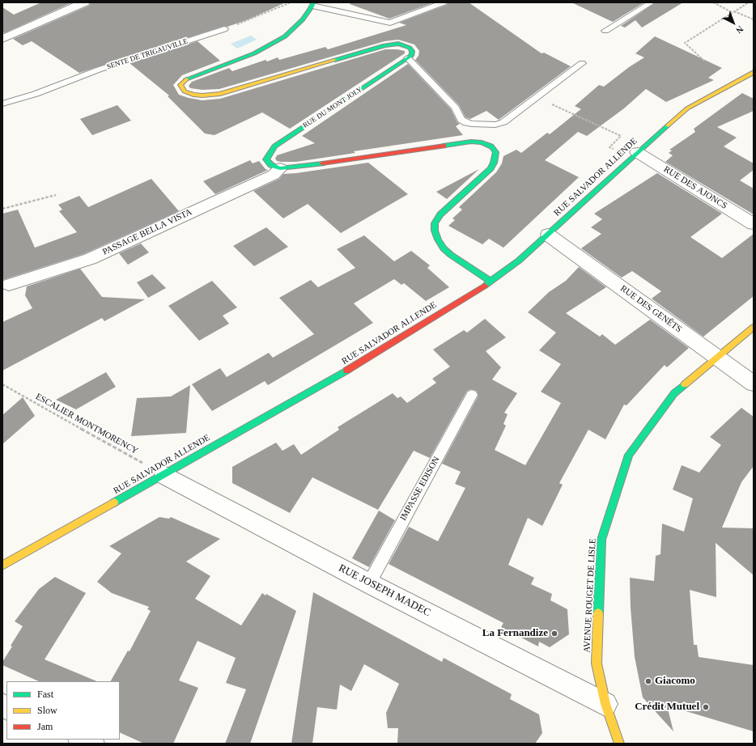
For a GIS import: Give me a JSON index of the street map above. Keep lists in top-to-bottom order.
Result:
{
  "streets": {
    "street": [
      "RUE DU MONT JOLY",
      "RUE SALVADOR ALLENDE",
      "RUE DES AJONCS",
      "PASSAGE BELLA VISTA",
      "RUE DES GENÊTS",
      "RUE JOSEPH MADEC",
      "AVENUE ROUGET DE LISLE"
    ],
    "lane": ["SENTE DE TRIGAUVILLE", "IMPASSE EDISON"],
    "path": ["ESCALIER MONTMORENCY"]
  },
  "crossings": [
    ["RUE DU MONT JOLY", "PASSAGE BELLA VISTA"],
    ["RUE SALVADOR ALLENDE", "RUE DES AJONCS"],
    ["RUE SALVADOR ALLENDE", "RUE DES GENÊTS"],
    ["RUE SALVADOR ALLENDE", "ESCALIER MONTMORENCY"],
    ["RUE SALVADOR ALLENDE", "RUE JOSEPH MADEC"],
    ["RUE DES GENÊTS", "AVENUE ROUGET DE LISLE"],
    ["ESCALIER MONTMORENCY", "RUE JOSEPH MADEC"],
    ["IMPASSE EDISON", "RUE JOSEPH MADEC"],
    ["RUE JOSEPH MADEC", "AVENUE ROUGET DE LISLE"]
  ],
  "places": ["La Fernandize", "Giacomo", "Crédit Mutuel"],
  "legend": ["Fast", "Slow", "Jam"],
  "north": "bottom right"
}
